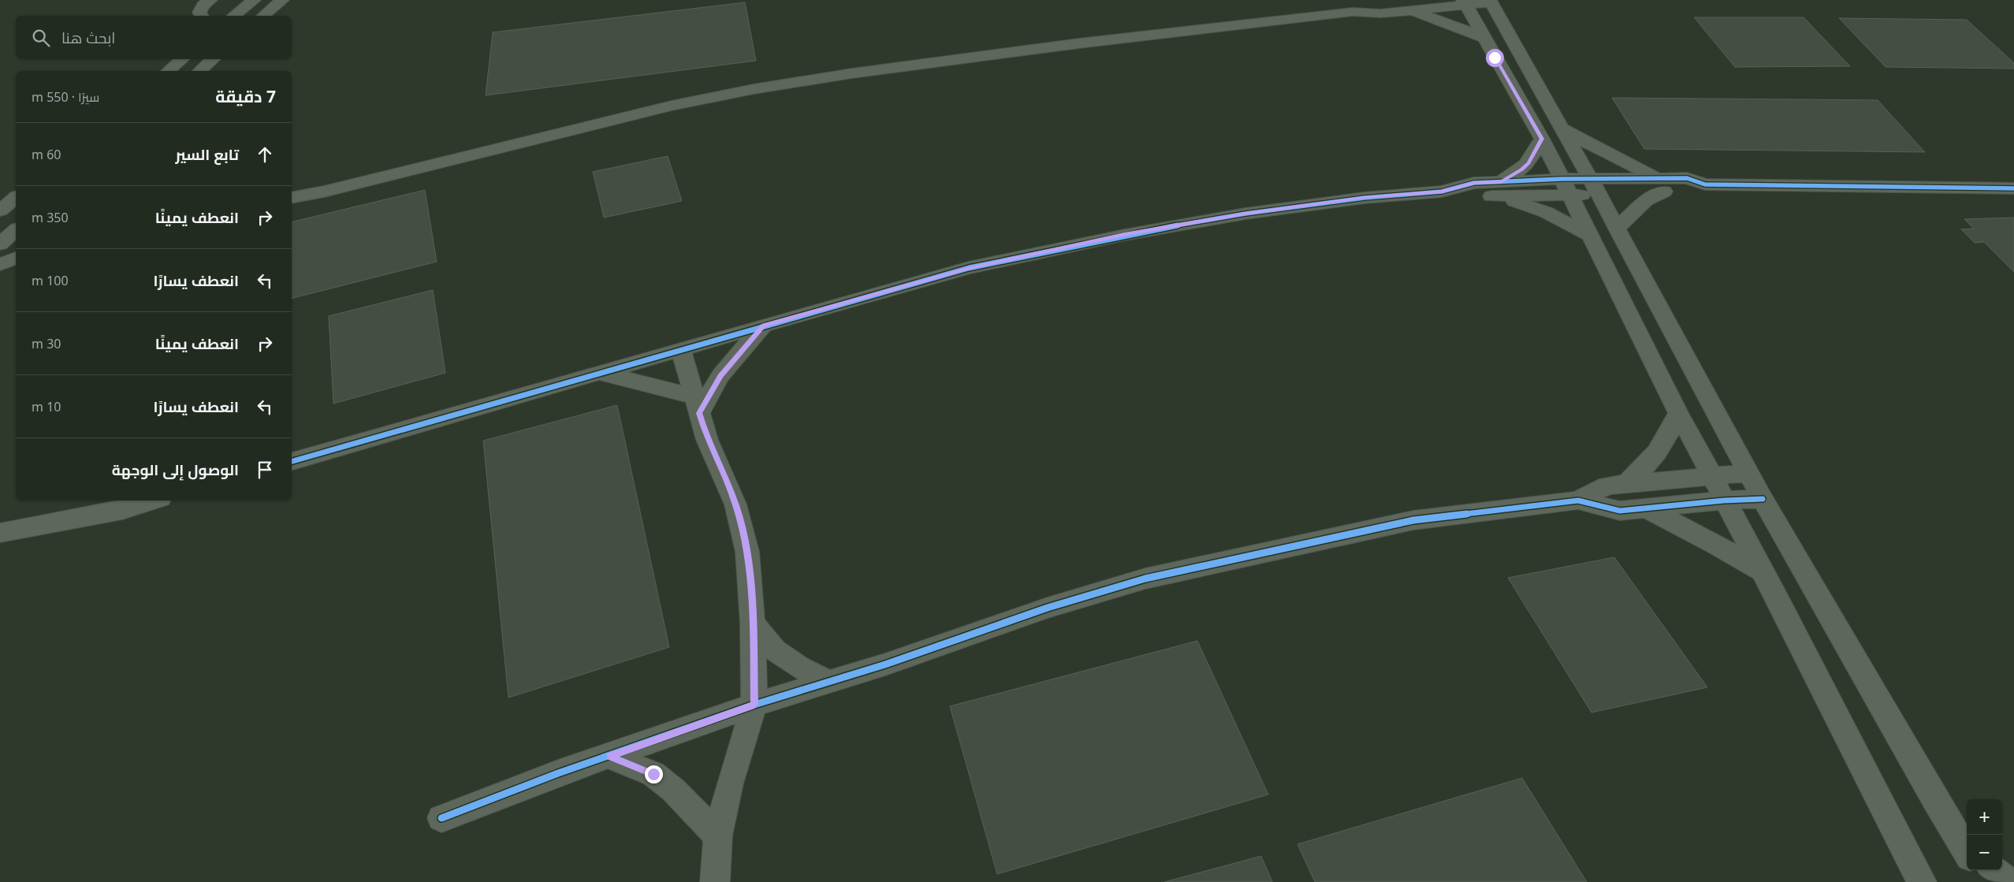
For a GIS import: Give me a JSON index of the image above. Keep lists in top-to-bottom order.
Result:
{
  "page": {
    "search": "ابحث هنا",
    "heading": ["7 دقيقة", "سيرًا · 550 m"],
    "list": [
      ["تابع السير", "60 m"],
      ["انعطف يمينًا", "350 m"],
      ["انعطف يسارًا", "100 m"],
      ["انعطف يمينًا", "30 m"],
      ["انعطف يسارًا", "10 m"],
      "الوصول إلى الوجهة"
    ],
    "map_buttons": ["+", "−"]
  }
}
